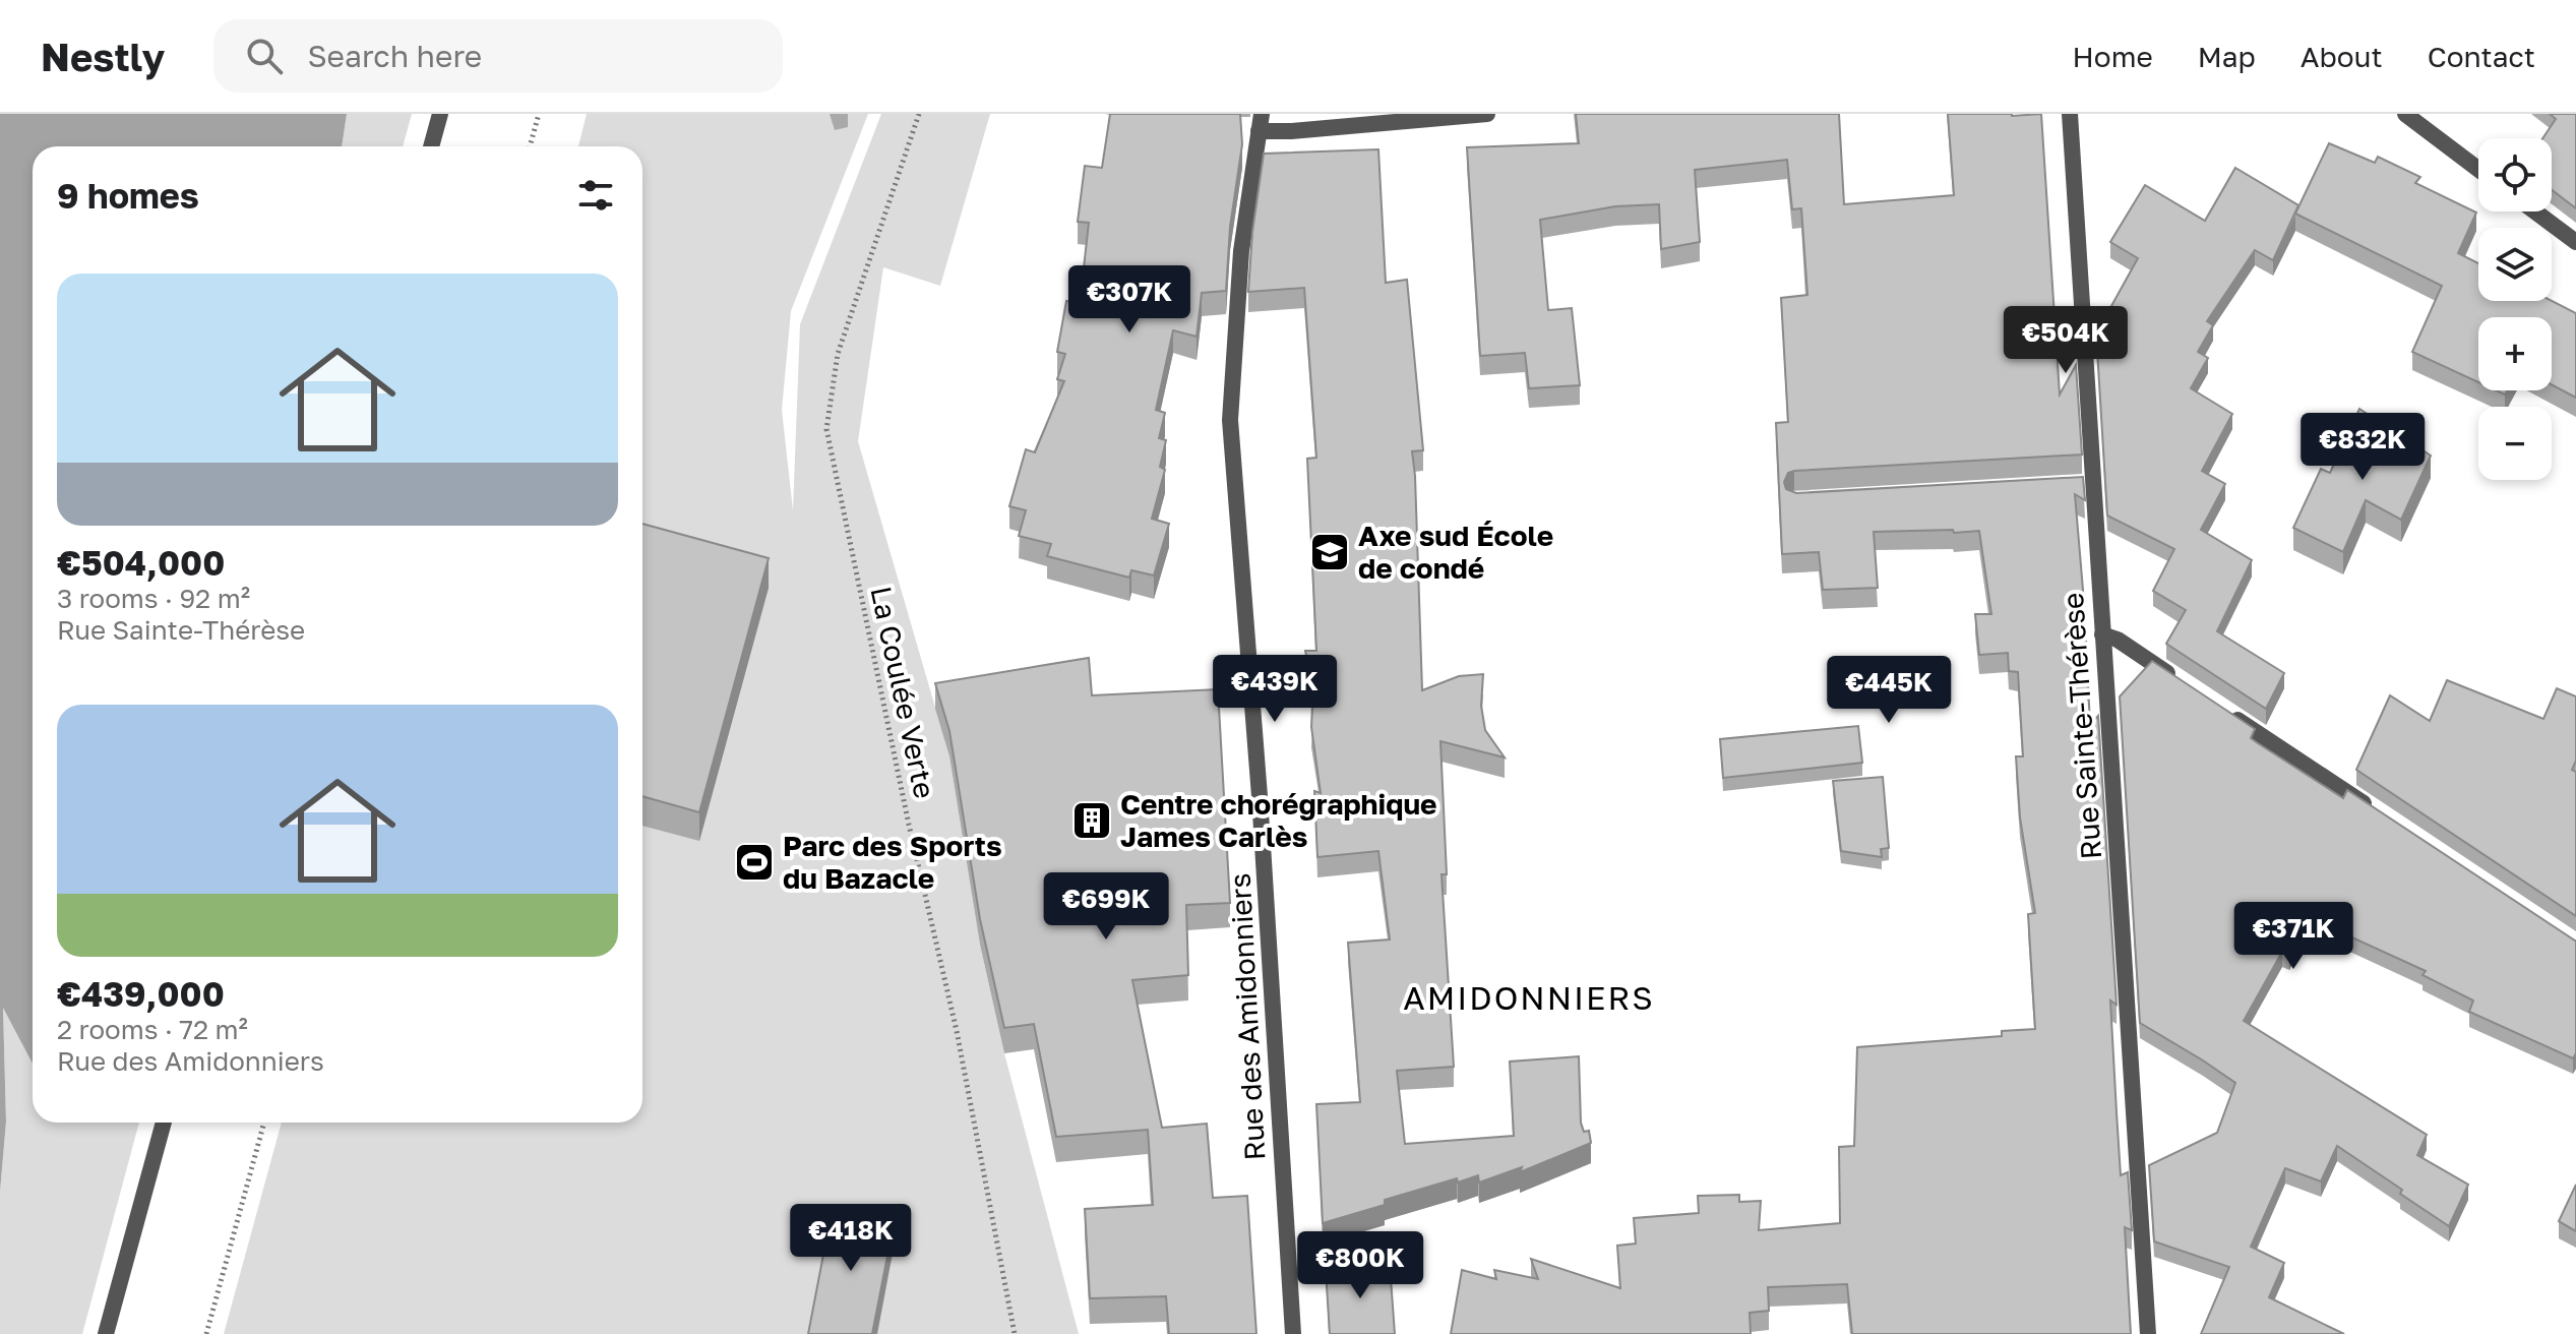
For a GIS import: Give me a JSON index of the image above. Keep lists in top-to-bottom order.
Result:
{
  "streets": {
    "street": ["Rue Sainte-Thérèse", "Rue des Amidonniers"],
    "path": ["La Coulée Verte"]
  },
  "districts": ["AMIDONNIERS"],
  "places": {
    "school or university": ["Axe sud École de condé"],
    "building": ["Centre chorégraphique James Carlès"],
    "sports": ["Parc des Sports du Bazacle"]
  },
  "page": {
    "header": "Nestly",
    "search": "Search here",
    "nav": [
      "Home",
      "Map",
      "About",
      "Contact"
    ],
    "map_buttons": ["+", "−"],
    "heading": "9 homes",
    "list": [
      {
        "name": "€504,000",
        "note": "3 rooms · 92 m² · Rue Sainte-Thérèse"
      },
      {
        "name": "€439,000",
        "note": "2 rooms · 72 m² · Rue des Amidonniers"
      }
    ],
    "price": [
      "€307K",
      "€504K",
      "€832K",
      "€439K",
      "€445K",
      "€699K",
      "€371K",
      "€418K",
      "€800K"
    ]
  }
}
